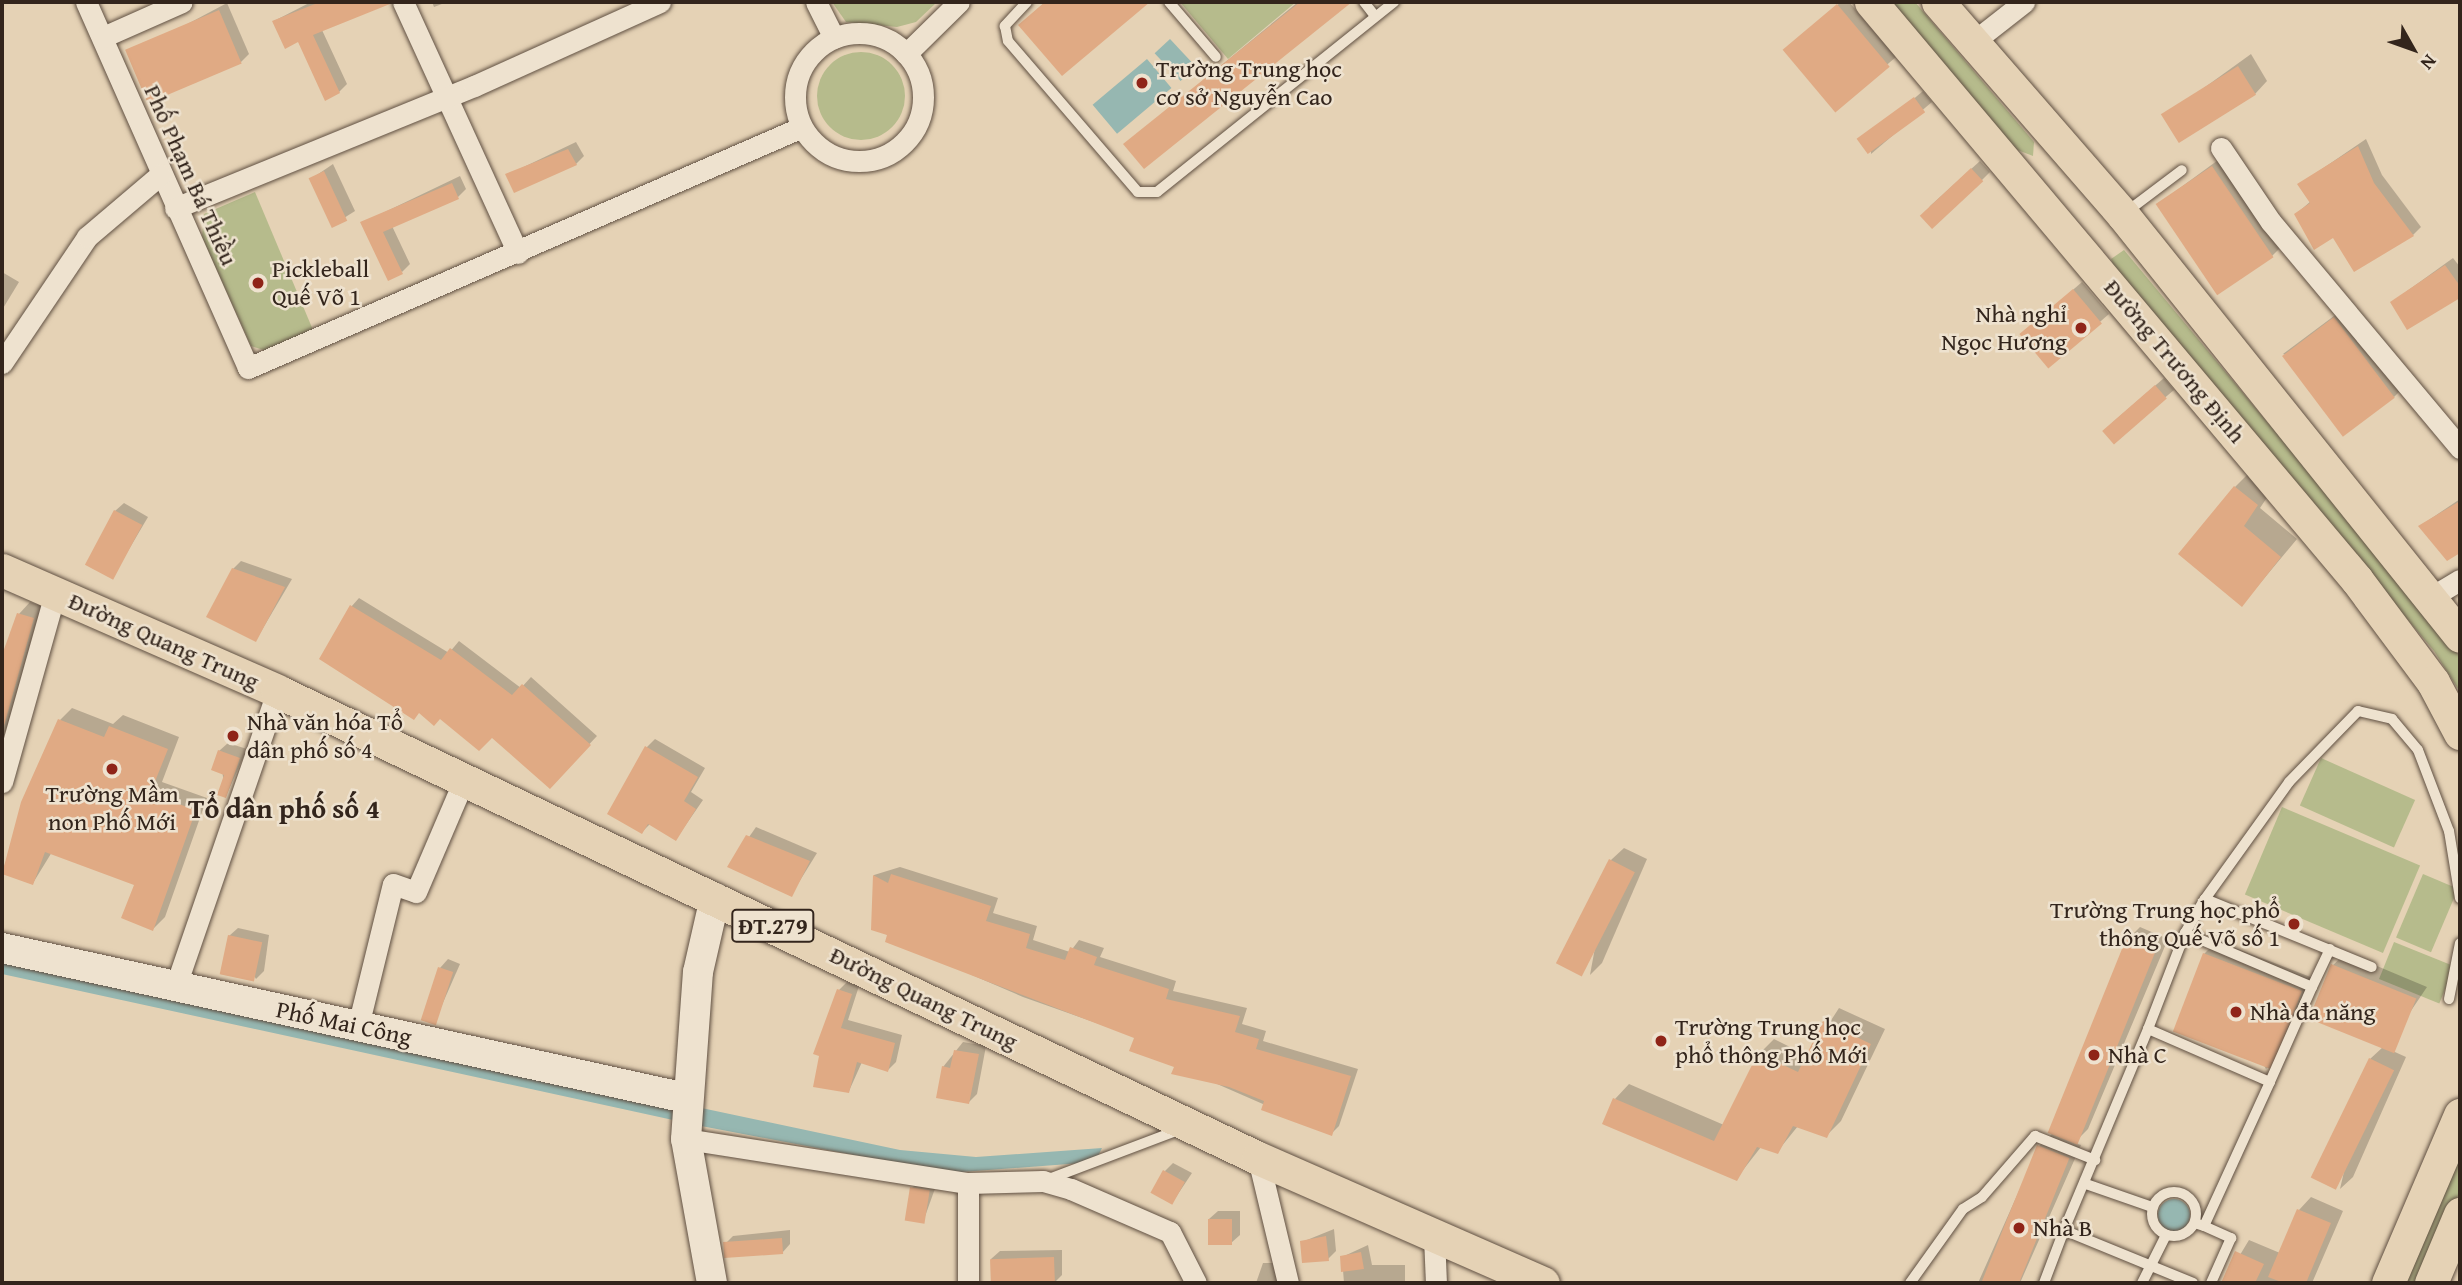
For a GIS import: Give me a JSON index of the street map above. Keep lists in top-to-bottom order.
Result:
{
  "streets": {
    "main road": ["Đường Trương Định", "Đường Quang Trung", "ĐT.279"],
    "street": ["Phố Phạm Bá Thiều", "Phố Mai Công"]
  },
  "districts": ["Tổ dân phố số 4"],
  "places": [
    "Trường Trung học cơ sở Nguyễn Cao",
    "Pickleball Quế Võ 1",
    "Nhà nghỉ Ngọc Hương",
    "Nhà văn hóa Tổ dân phố số 4",
    "Trường Mầm non Phố Mới",
    "Trường Trung học phổ thông Quế Võ số 1",
    "Nhà đa năng",
    "Trường Trung học phổ thông Phố Mới",
    "Nhà C",
    "Nhà B"
  ],
  "north": "bottom right"
}
